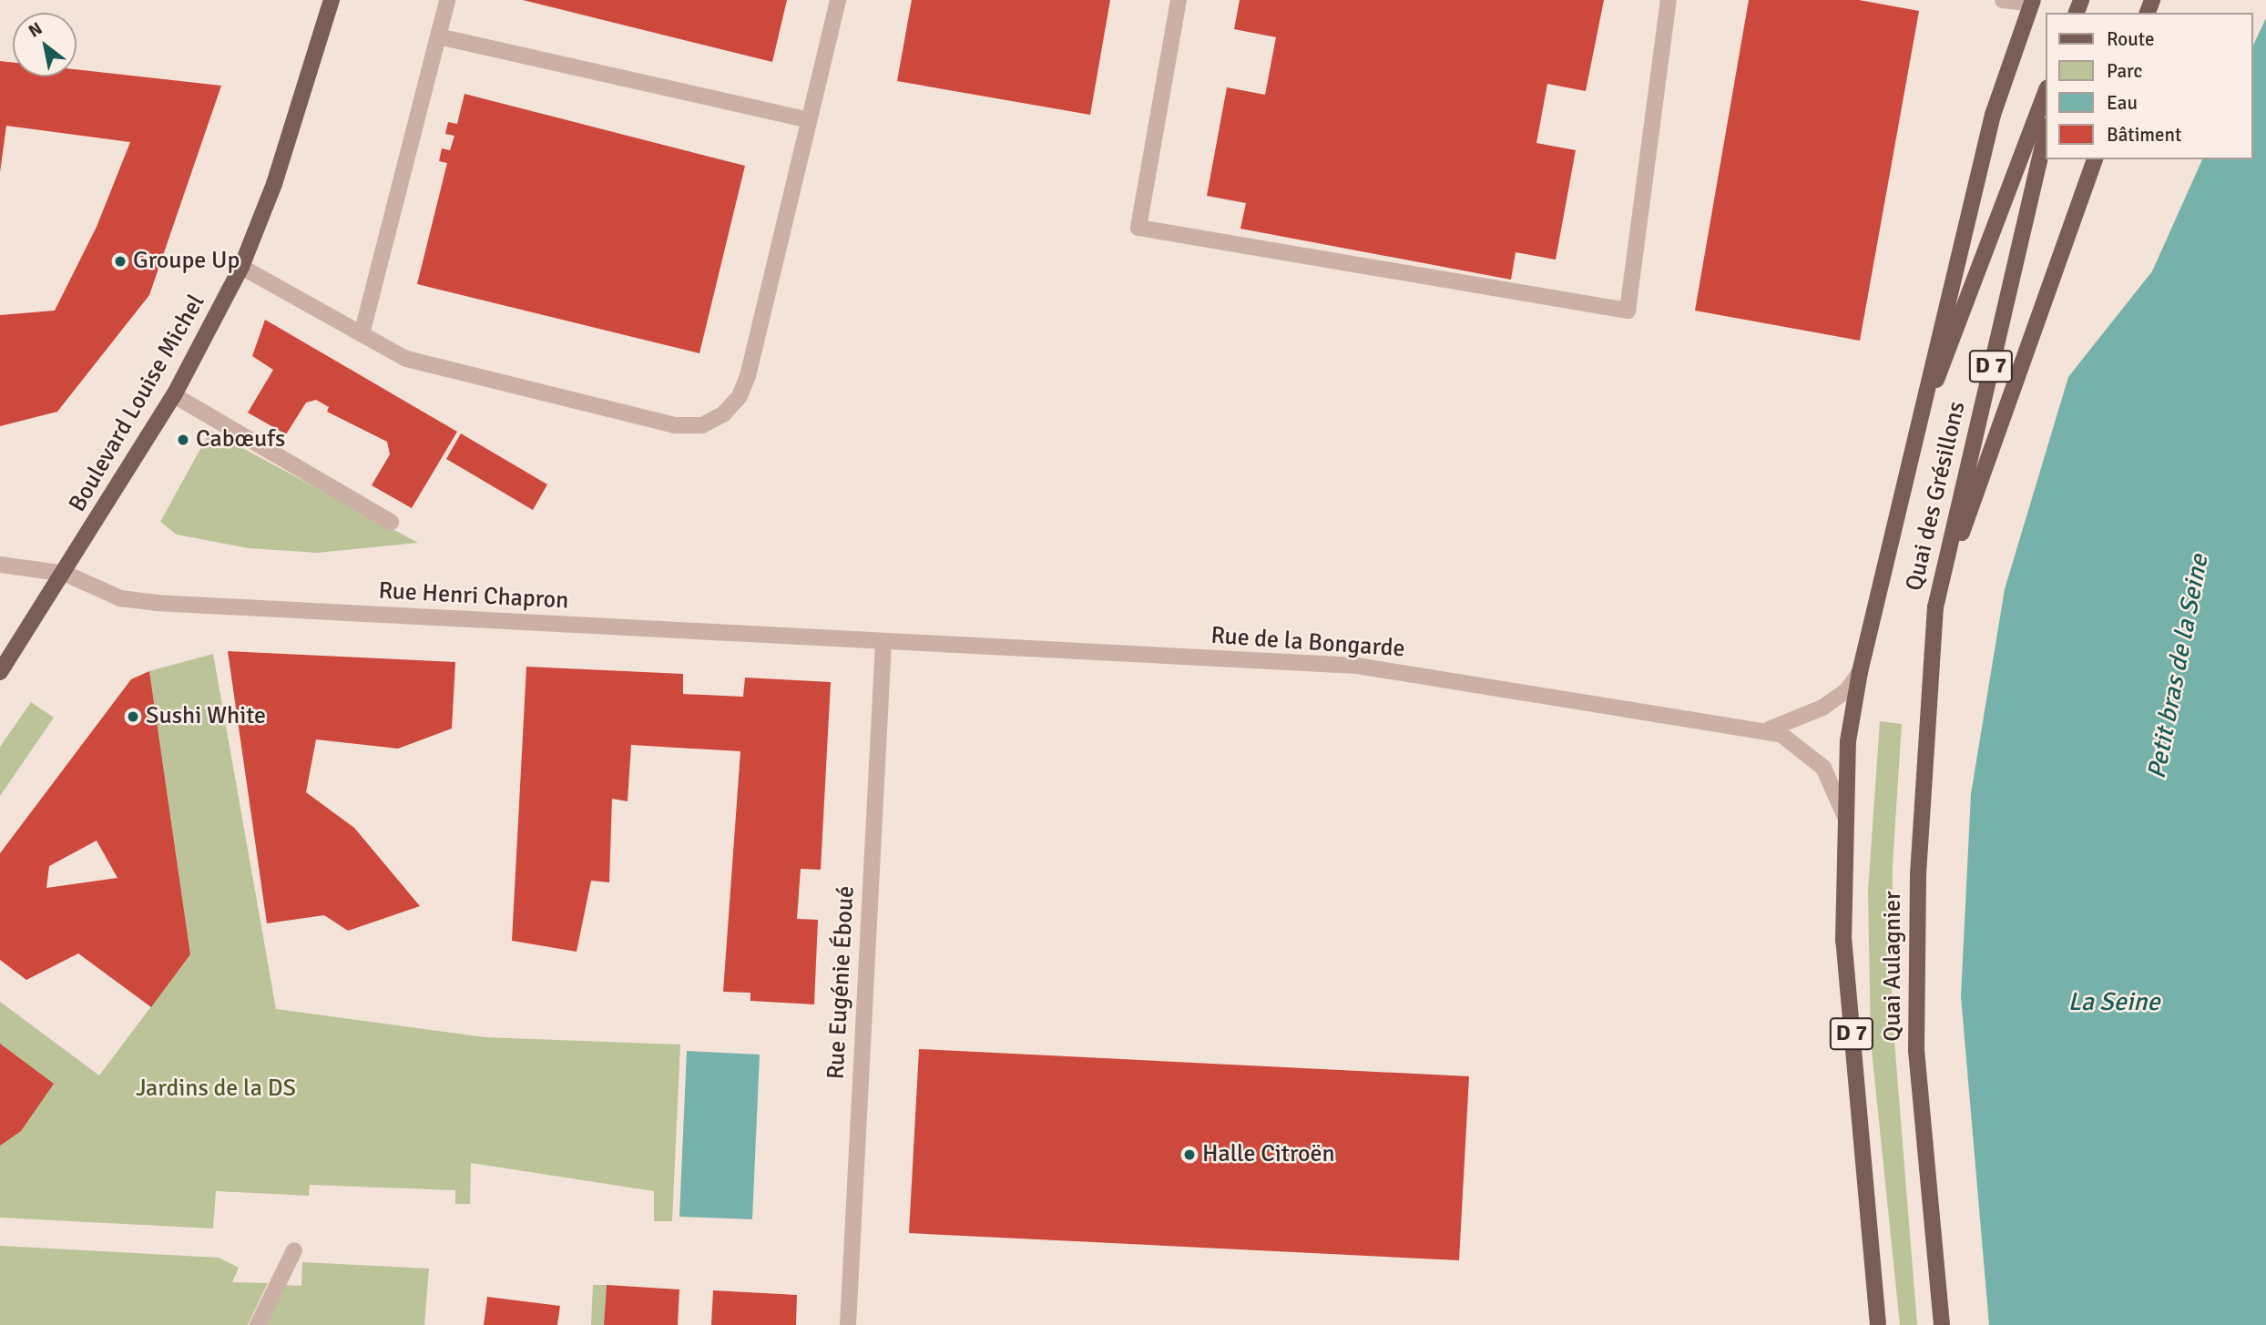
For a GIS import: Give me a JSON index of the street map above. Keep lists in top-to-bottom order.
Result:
{
  "streets": {
    "main road": [
      "D 7",
      "Boulevard Louise Michel",
      "Quai des Grésillons",
      "Quai Aulagnier"
    ],
    "street": ["Rue Henri Chapron", "Rue de la Bongarde", "Rue Eugénie Éboué"]
  },
  "crossings": [
    ["Boulevard Louise Michel", "Rue Henri Chapron"],
    ["Quai des Grésillons", "Quai Aulagnier"],
    ["Rue Henri Chapron", "Rue de la Bongarde"],
    ["Rue Henri Chapron", "Rue Eugénie Éboué"],
    ["Rue de la Bongarde", "Quai Aulagnier"],
    ["Rue de la Bongarde", "Rue Eugénie Éboué"]
  ],
  "water": ["Petit bras de la Seine", "La Seine"],
  "parks": ["Jardins de la DS"],
  "places": [
    "Groupe Up",
    "Cabœufs",
    "Sushi White",
    "Halle Citroën"
  ],
  "legend": [
    "Route",
    "Parc",
    "Eau",
    "Bâtiment"
  ],
  "north": "top left"
}
